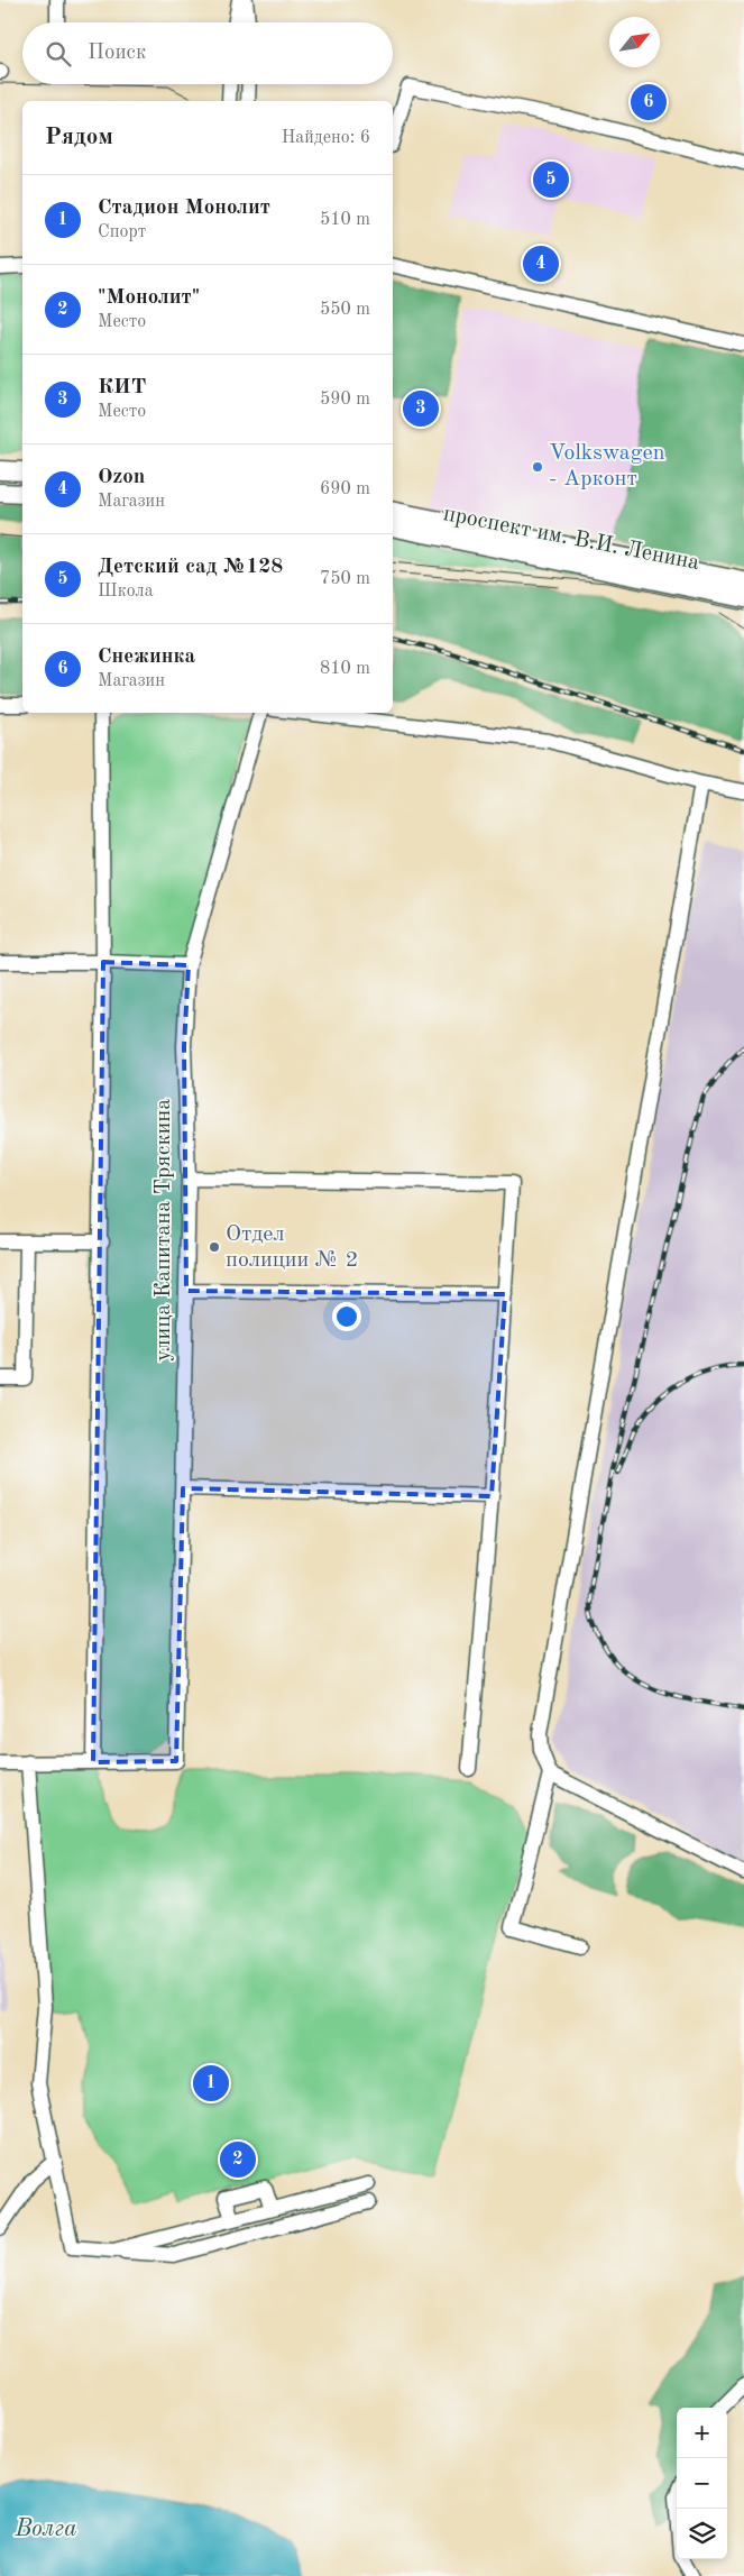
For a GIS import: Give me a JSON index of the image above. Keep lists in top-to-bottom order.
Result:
{
  "streets": {
    "main road": ["проспект им. В.И. Ленина"],
    "street": ["улица Капитана Тряскина"]
  },
  "water": ["Волга"],
  "places": ["Volkswagen - Арконт", "Отдел полиции № 2"],
  "north": "top right",
  "page": {
    "search": "Поиск",
    "pins": [
      "6",
      "5",
      "4",
      "3",
      "1",
      "2"
    ],
    "heading": ["Рядом", "Найдено: 6"],
    "list": [
      {
        "mark": "1",
        "name": "Стадион Монолит",
        "note": "Спорт",
        "value": "510 m"
      },
      {
        "mark": "2",
        "name": "\"Монолит\"",
        "note": "Место",
        "value": "550 m"
      },
      {
        "mark": "3",
        "name": "КИТ",
        "note": "Место",
        "value": "590 m"
      },
      {
        "mark": "4",
        "name": "Ozon",
        "note": "Магазин",
        "value": "690 m"
      },
      {
        "mark": "5",
        "name": "Детский сад №128",
        "note": "Школа",
        "value": "750 m"
      },
      {
        "mark": "6",
        "name": "Снежинка",
        "note": "Магазин",
        "value": "810 m"
      }
    ],
    "map_buttons": ["+", "−"]
  }
}
